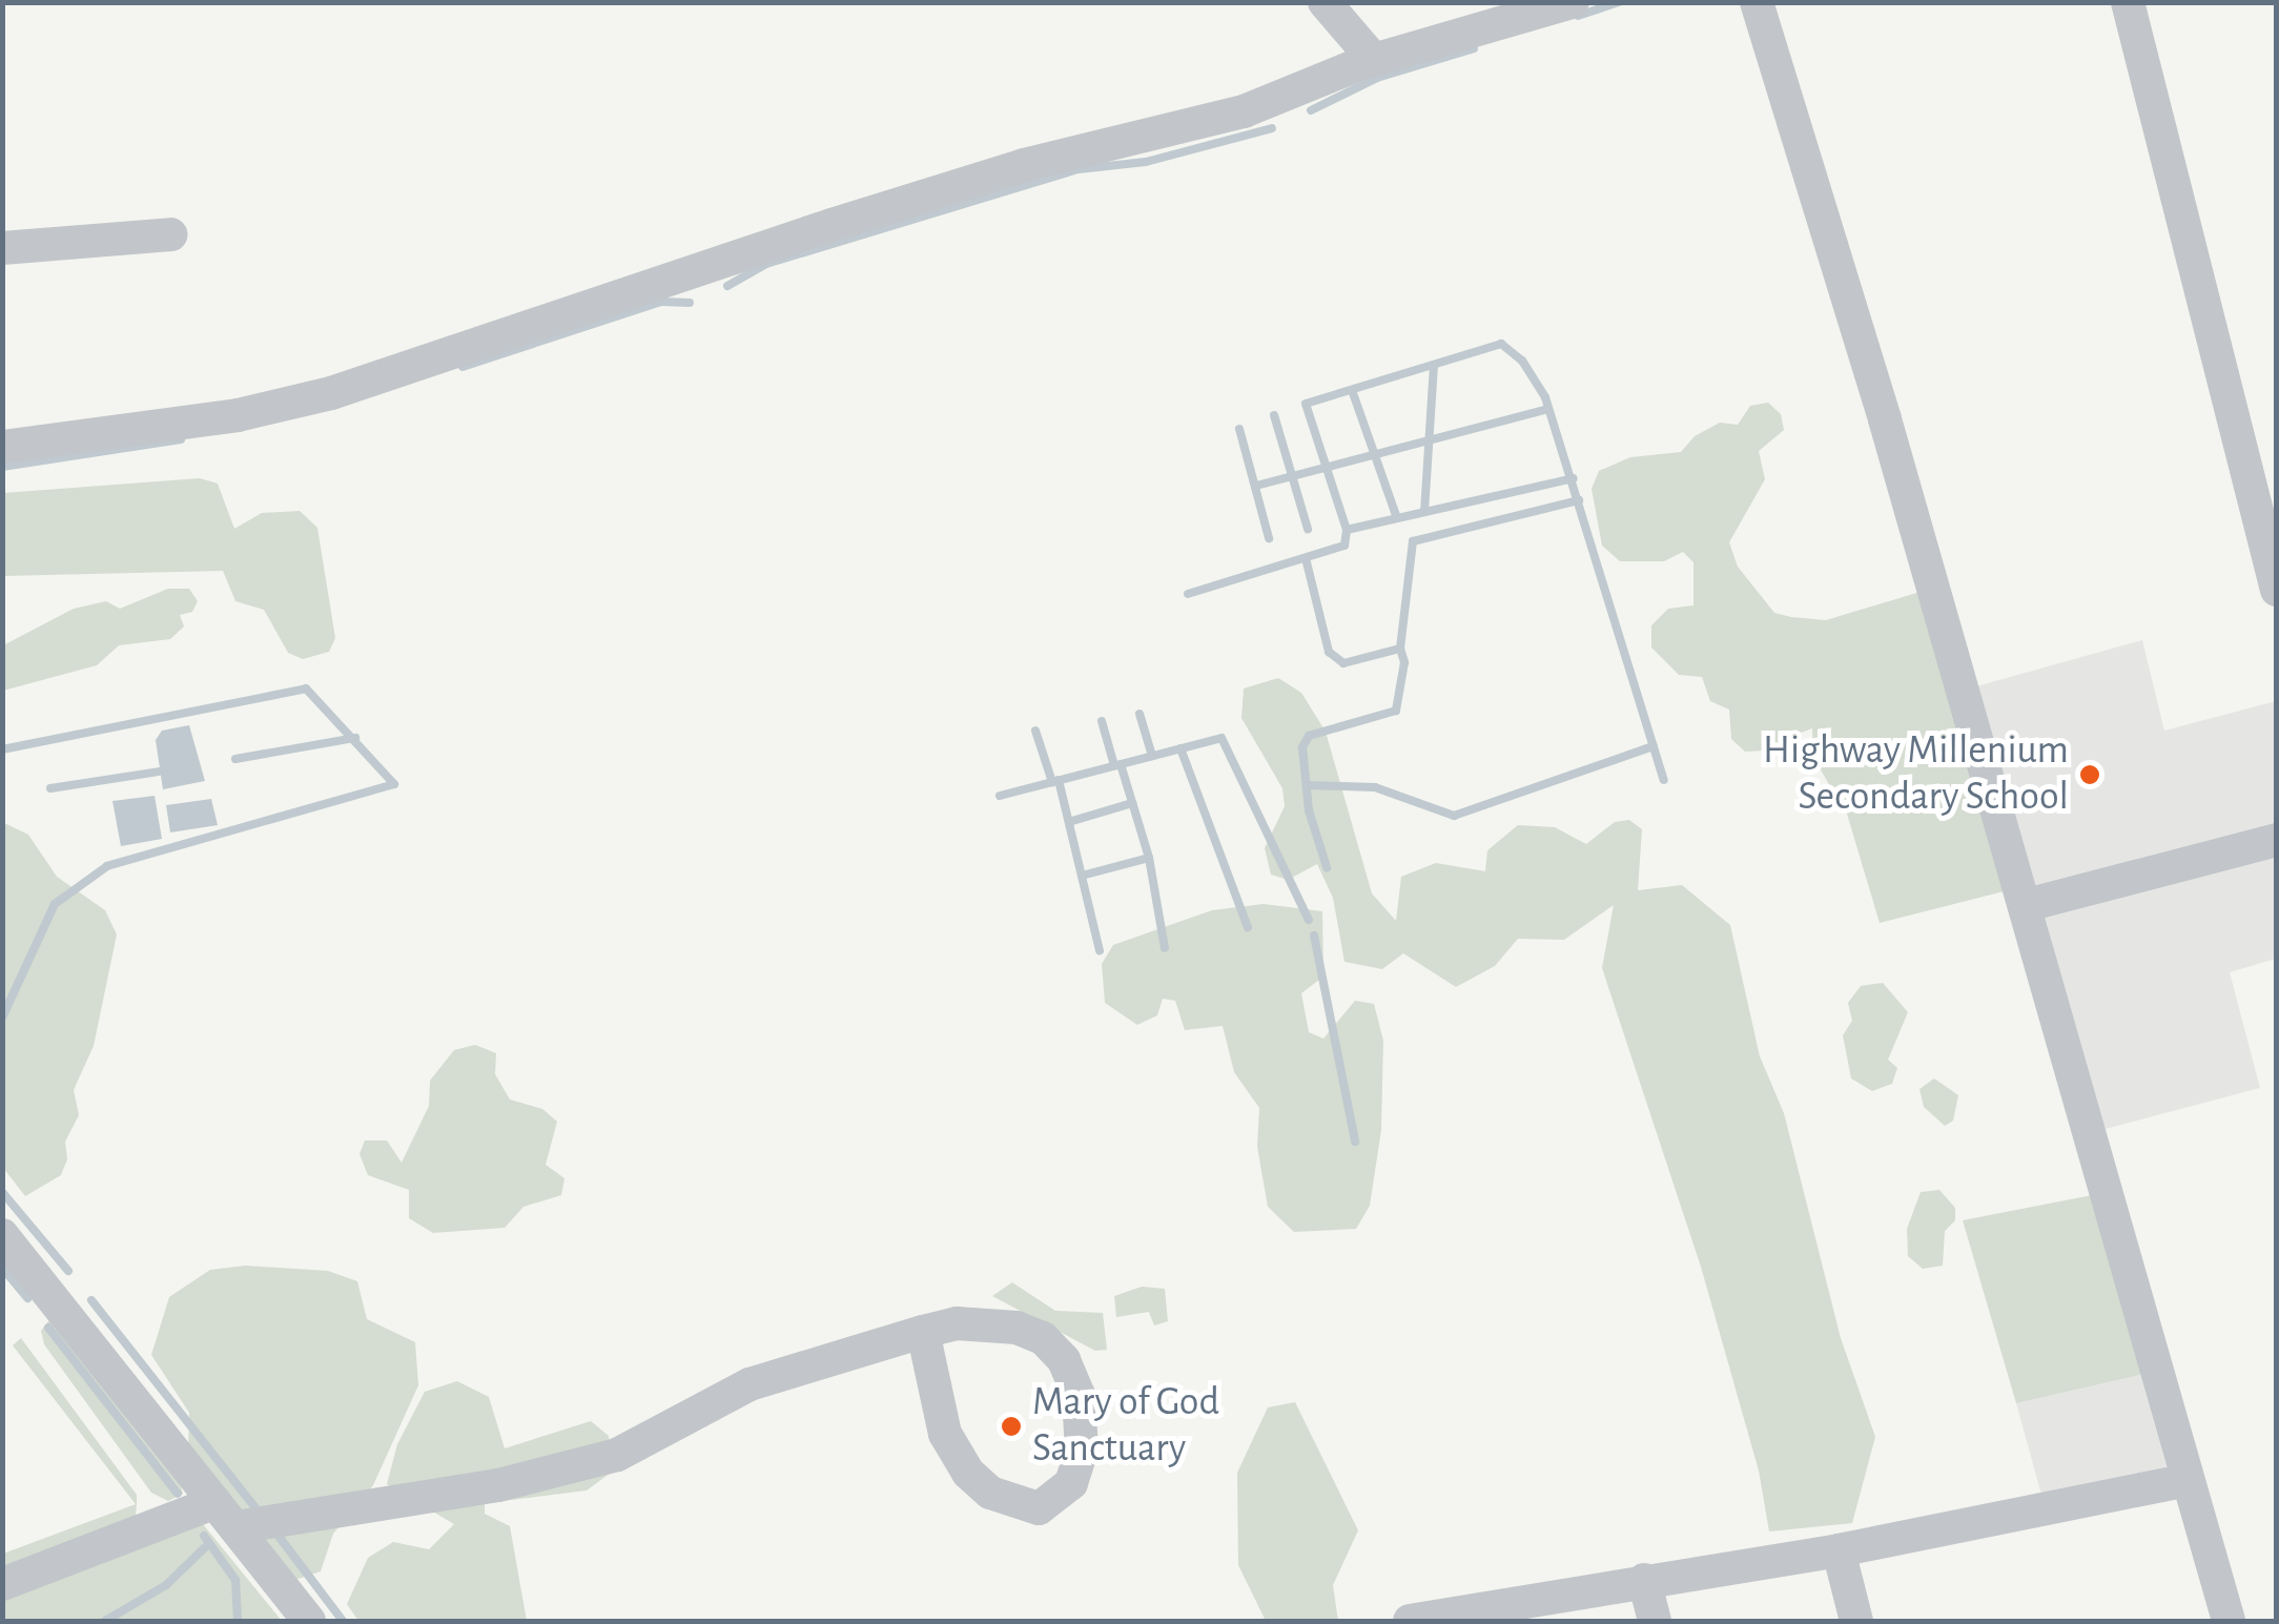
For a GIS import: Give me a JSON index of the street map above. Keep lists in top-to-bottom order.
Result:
{
  "places": ["Highway Millenium Secondary School", "Mary of God Sanctuary"]
}
